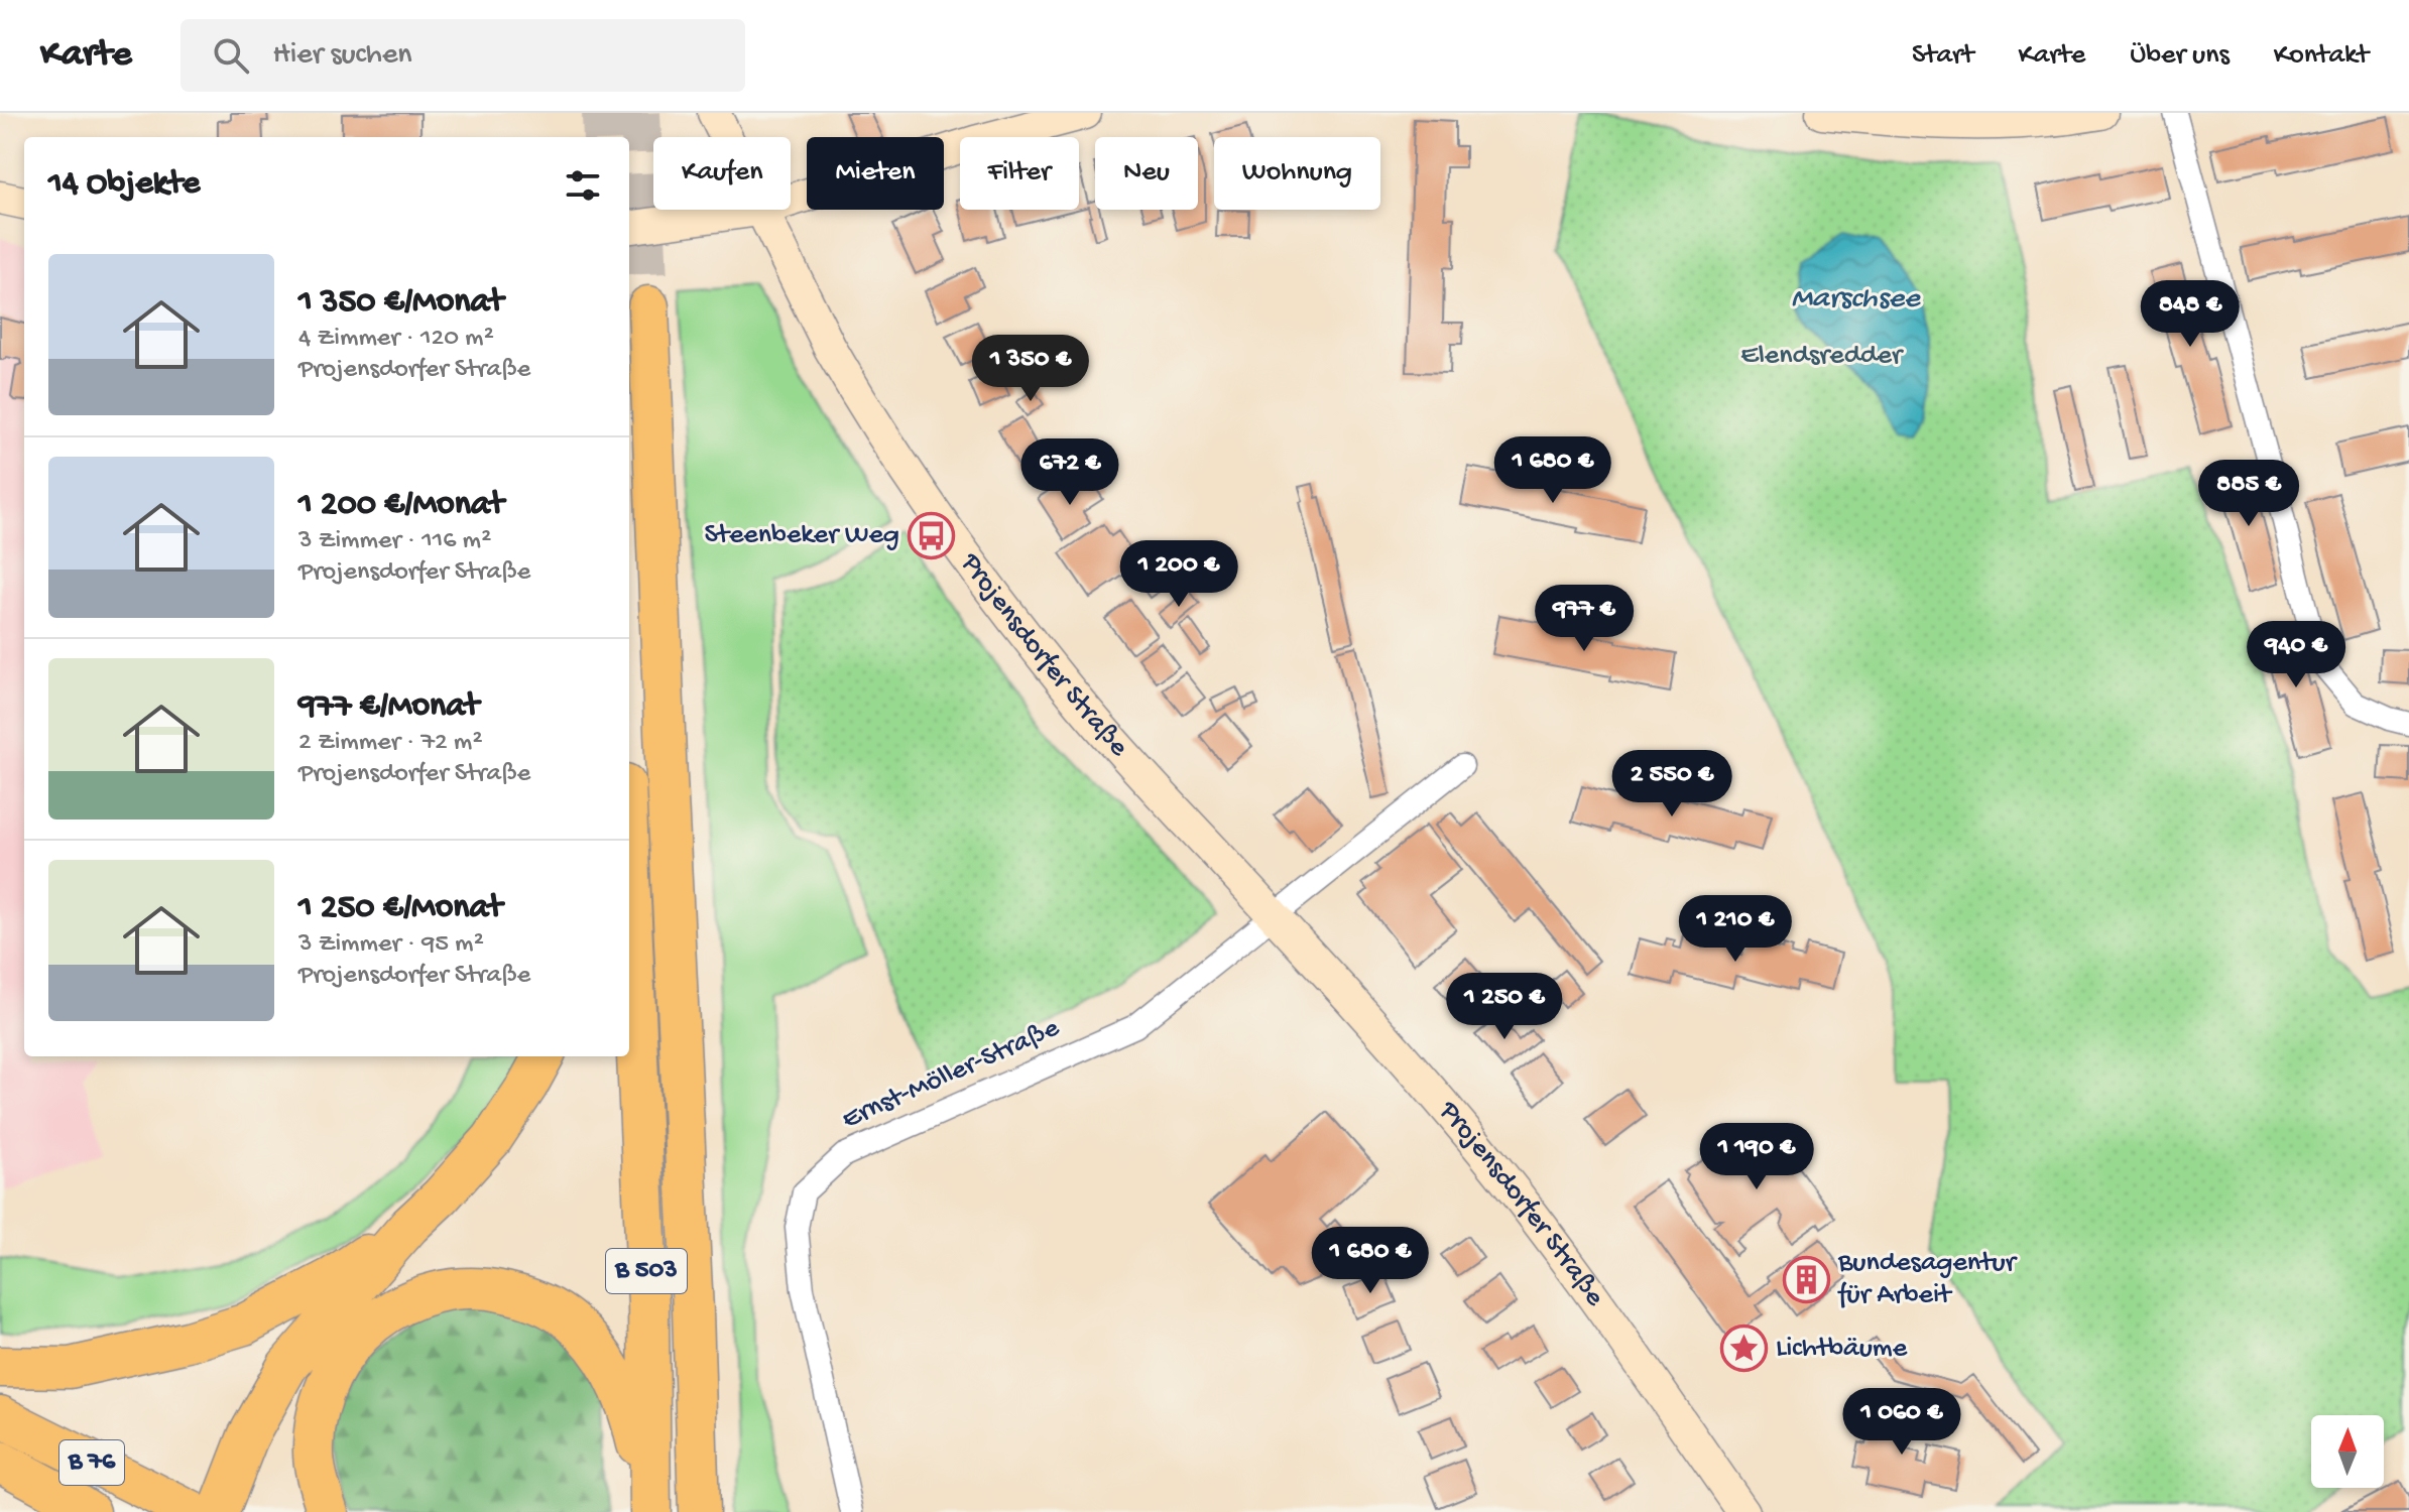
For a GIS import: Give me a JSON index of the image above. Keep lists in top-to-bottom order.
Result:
{
  "streets": {
    "highway": ["B 503", "B 76"],
    "street": ["Projensdorfer Straße", "Ernst-Möller-Straße"]
  },
  "crossings": [
    ["Projensdorfer Straße", "Ernst-Möller-Straße"]
  ],
  "water": ["Marschsee"],
  "parks": ["Elendsredder"],
  "places": {
    "bus stop": ["Steenbeker Weg"],
    "building": ["Bundesagentur für Arbeit"],
    "place": ["Lichtbäume"]
  },
  "north": "top",
  "page": {
    "header": "Karte",
    "search": "Hier suchen",
    "nav": [
      "Start",
      "Karte",
      "Über uns",
      "Kontakt"
    ],
    "chip": [
      "Kaufen",
      "Mieten",
      "Filter",
      "Neu",
      "Wohnung"
    ],
    "heading": "14 Objekte",
    "list": [
      {
        "name": "1 350 €/Monat",
        "note": "4 Zimmer · 120 m² · Projensdorfer Straße"
      },
      {
        "name": "1 200 €/Monat",
        "note": "3 Zimmer · 116 m² · Projensdorfer Straße"
      },
      {
        "name": "977 €/Monat",
        "note": "2 Zimmer · 72 m² · Projensdorfer Straße"
      },
      {
        "name": "1 250 €/Monat",
        "note": "3 Zimmer · 95 m² · Projensdorfer Straße"
      }
    ],
    "price": [
      "848 €",
      "1 350 €",
      "1 680 €",
      "672 €",
      "885 €",
      "1 200 €",
      "977 €",
      "940 €",
      "2 550 €",
      "1 210 €",
      "1 250 €",
      "1 190 €",
      "1 680 €",
      "1 060 €"
    ]
  }
}
